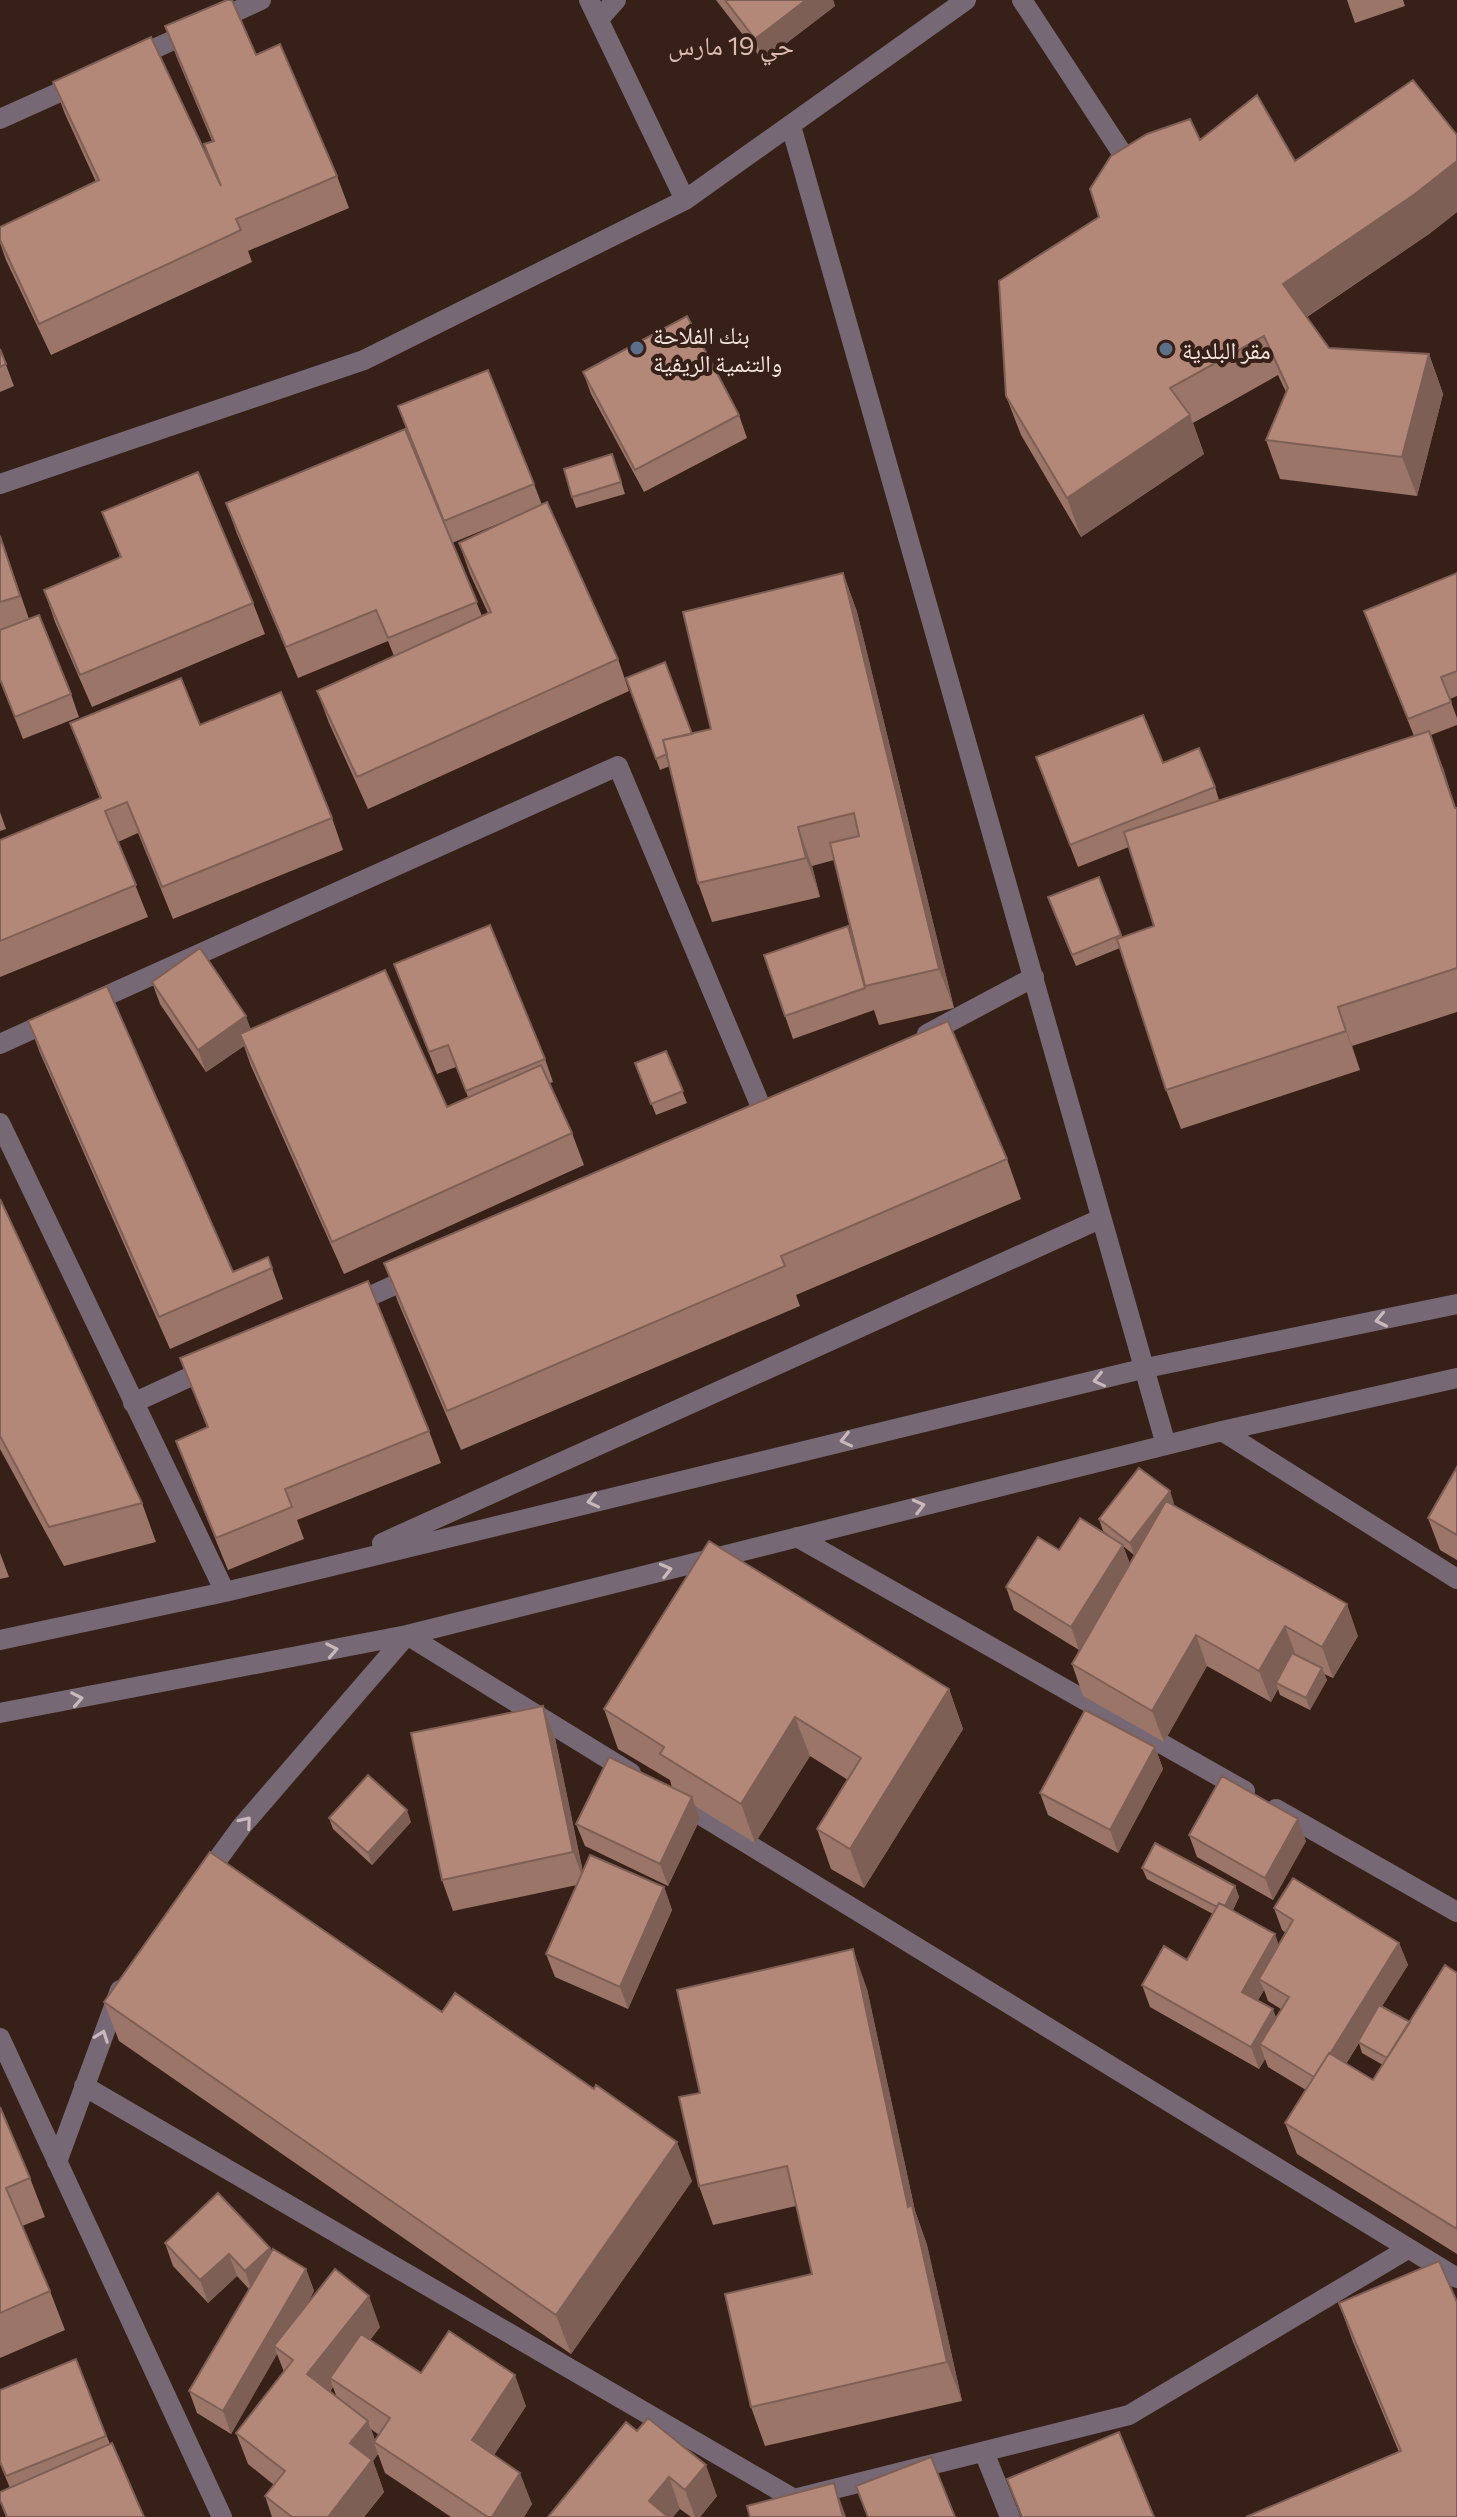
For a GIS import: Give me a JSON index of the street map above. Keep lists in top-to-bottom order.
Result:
{
  "districts": ["حي 19 مارس"],
  "places": ["بنك الفلاحة والتنمية الريفية", "مقر البلدية"]
}
